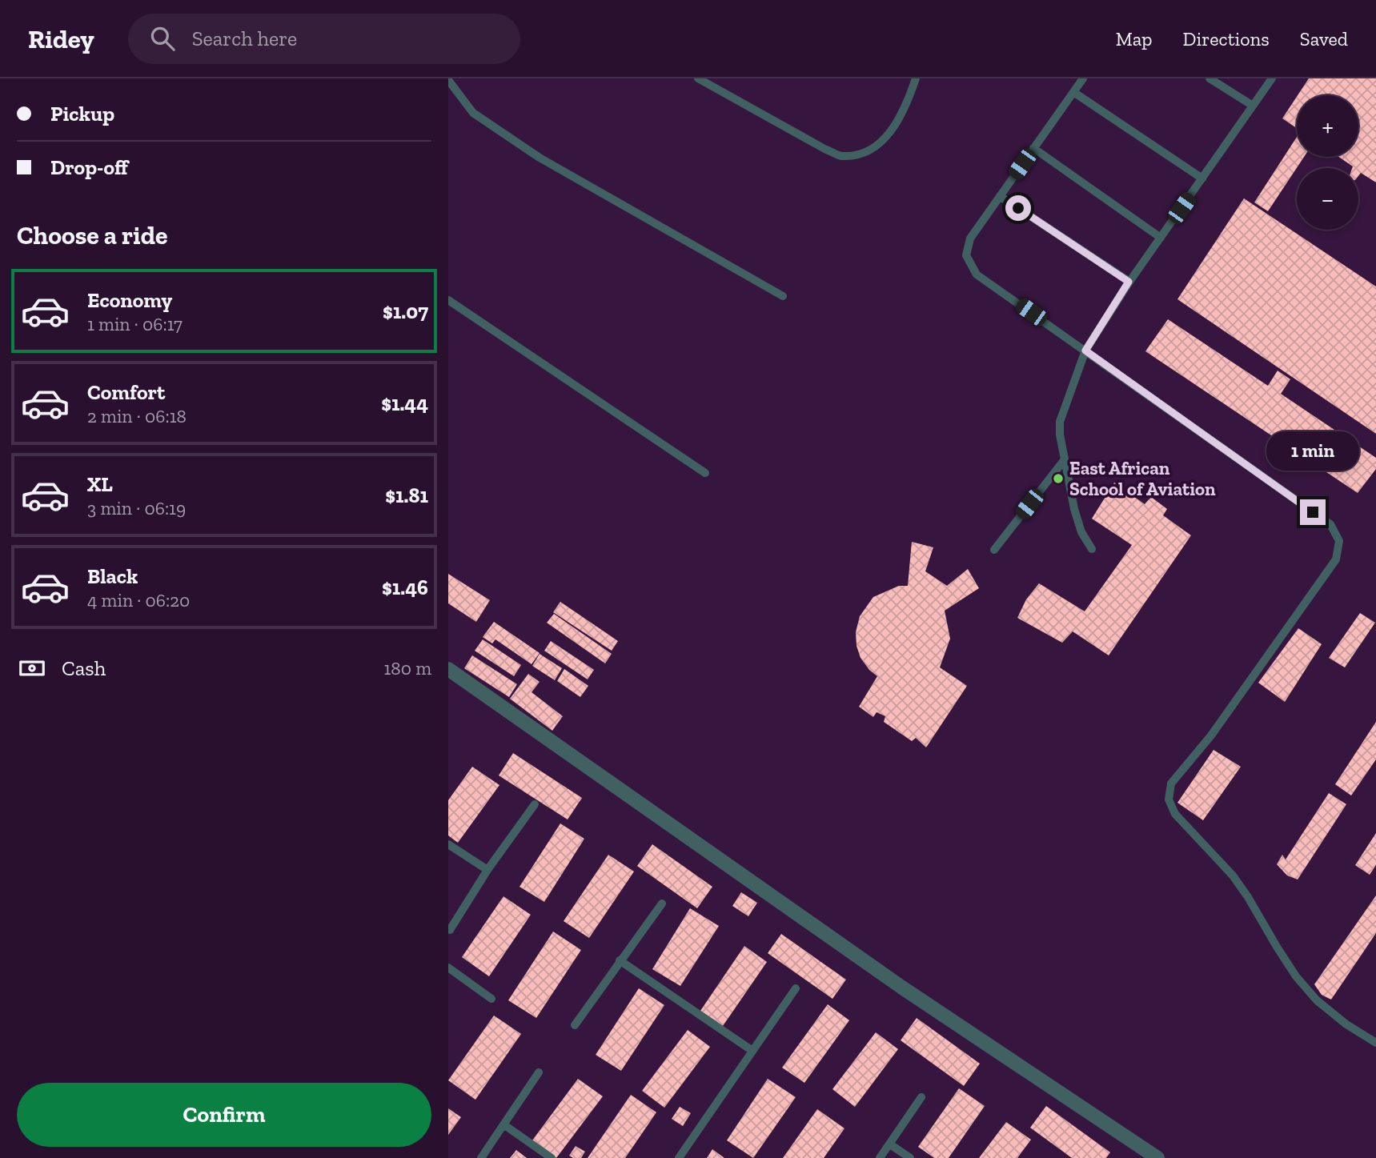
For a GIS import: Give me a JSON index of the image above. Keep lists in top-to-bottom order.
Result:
{
  "places": ["East African School of Aviation"],
  "page": {
    "header": "Ridey",
    "search": "Search here",
    "nav": ["Map", "Directions", "Saved"],
    "banner": ["Pickup", "Drop-off"],
    "map_buttons": ["+", "−"],
    "heading": "Choose a ride",
    "list": [
      {
        "name": "Economy",
        "note": "1 min · 06:17",
        "value": "$1.07"
      },
      {
        "name": "Comfort",
        "note": "2 min · 06:18",
        "value": "$1.44"
      },
      {
        "name": "XL",
        "note": "3 min · 06:19",
        "value": "$1.81"
      },
      {
        "name": "Black",
        "note": "4 min · 06:20",
        "value": "$1.46"
      }
    ],
    "bubble": "1 min",
    "pay": ["Cash", "180 m"],
    "buttons": "Confirm"
  }
}
